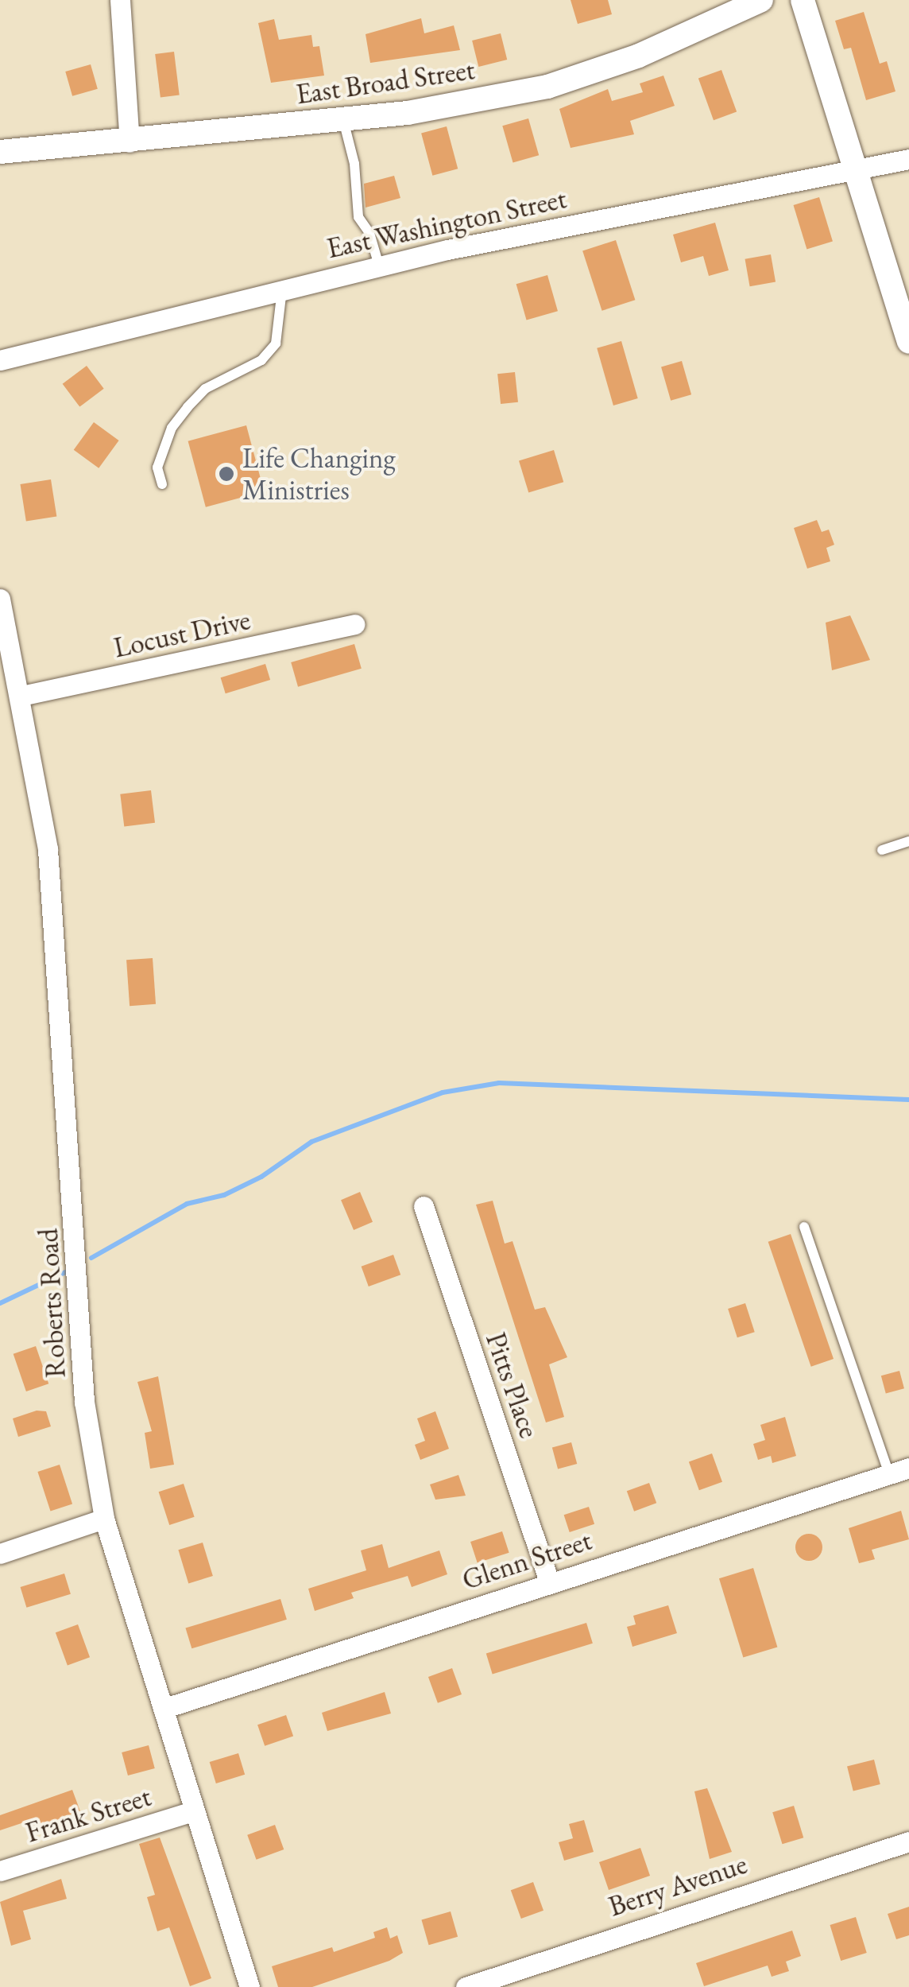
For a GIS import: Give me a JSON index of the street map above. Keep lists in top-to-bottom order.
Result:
{
  "streets": {
    "street": [
      "East Broad Street",
      "East Washington Street",
      "Locust Drive",
      "Roberts Road",
      "Pitts Place",
      "Glenn Street",
      "Frank Street",
      "Berry Avenue"
    ]
  },
  "crossings": [
    ["Locust Drive", "Roberts Road"],
    ["Roberts Road", "Glenn Street"],
    ["Roberts Road", "Frank Street"],
    ["Pitts Place", "Glenn Street"]
  ],
  "places": ["Life Changing Ministries"]
}
